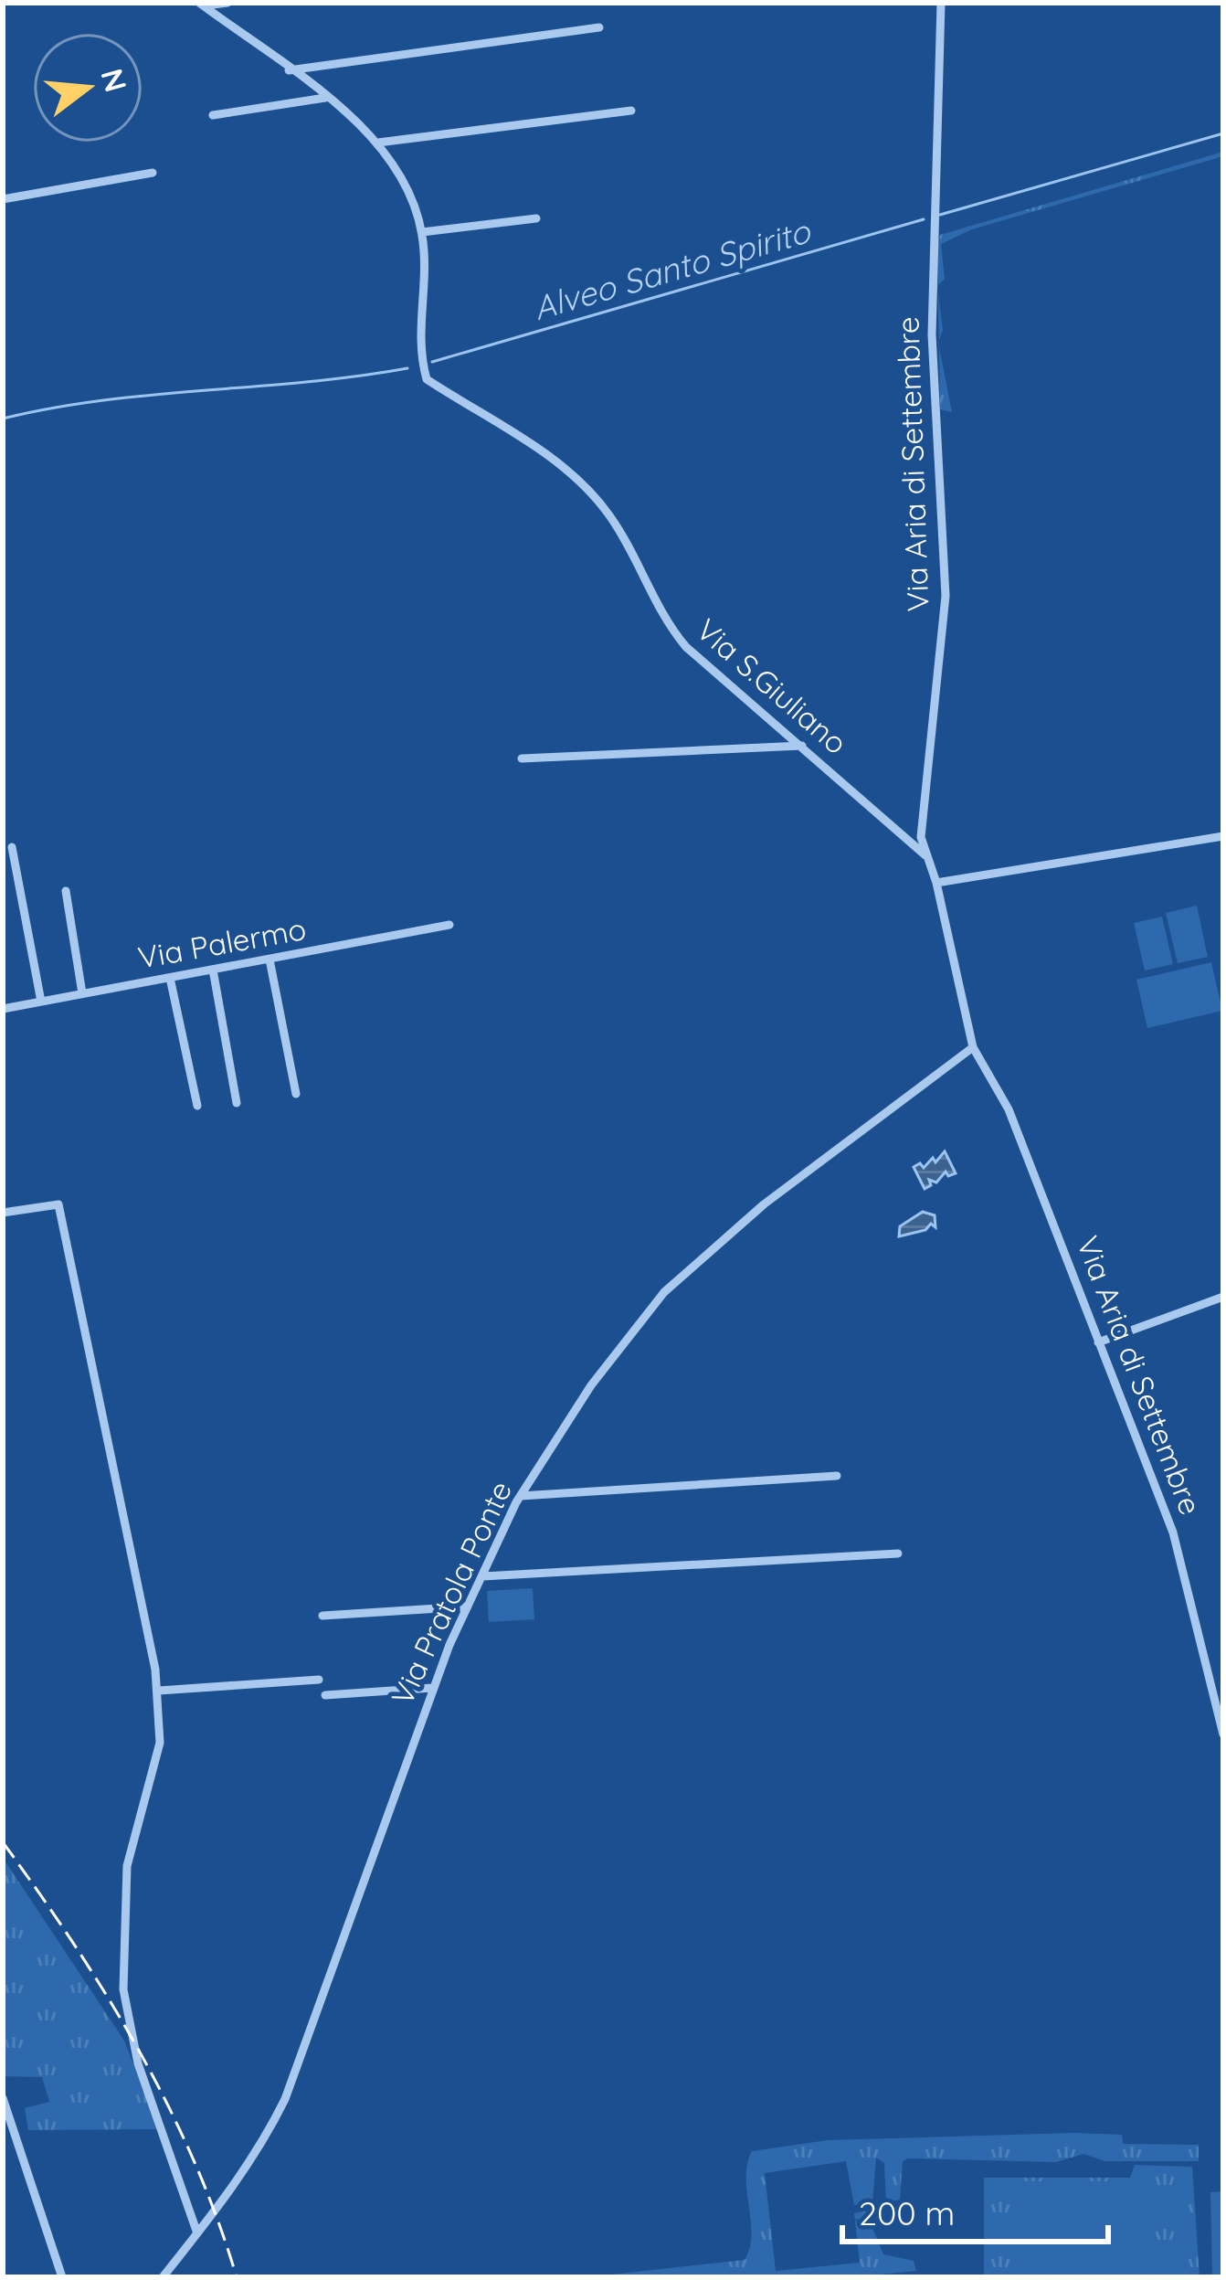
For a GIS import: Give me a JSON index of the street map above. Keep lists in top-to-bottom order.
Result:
{
  "streets": {
    "street": [
      "Via Aria di Settembre",
      "Via S.Giuliano",
      "Via Palermo",
      "Via Pratola Ponte"
    ]
  },
  "crossings": [
    ["Via Aria di Settembre", "Via S.Giuliano"],
    ["Via Aria di Settembre", "Via Pratola Ponte"]
  ],
  "water": ["Alveo Santo Spirito"],
  "scale_bar": "200 m",
  "north": "right"
}
